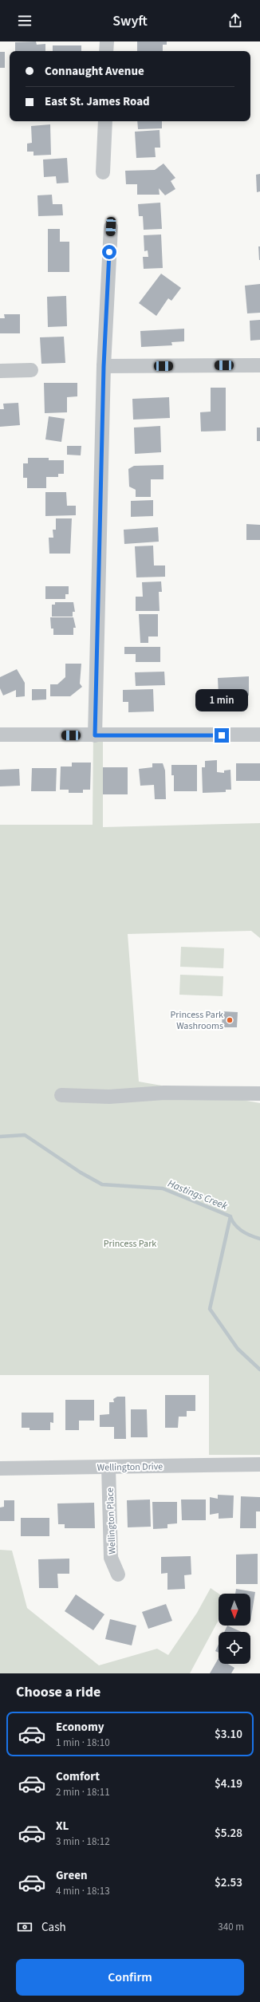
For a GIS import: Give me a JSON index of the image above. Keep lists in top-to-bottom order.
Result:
{
  "streets": {
    "street": ["Wellington Drive", "Wellington Place"]
  },
  "crossings": [
    ["Wellington Drive", "Wellington Place"]
  ],
  "water": ["Hastings Creek"],
  "parks": ["Princess Park"],
  "places": ["Princess Park Washrooms"],
  "north": "bottom",
  "page": {
    "header": "Swyft",
    "banner": ["Connaught Avenue", "East St. James Road"],
    "bubble": "1 min",
    "heading": "Choose a ride",
    "list": [
      {
        "name": "Economy",
        "note": "1 min · 18:10",
        "value": "$3.10"
      },
      {
        "name": "Comfort",
        "note": "2 min · 18:11",
        "value": "$4.19"
      },
      {
        "name": "XL",
        "note": "3 min · 18:12",
        "value": "$5.28"
      },
      {
        "name": "Green",
        "note": "4 min · 18:13",
        "value": "$2.53"
      }
    ],
    "pay": ["Cash", "340 m"],
    "buttons": "Confirm"
  }
}
